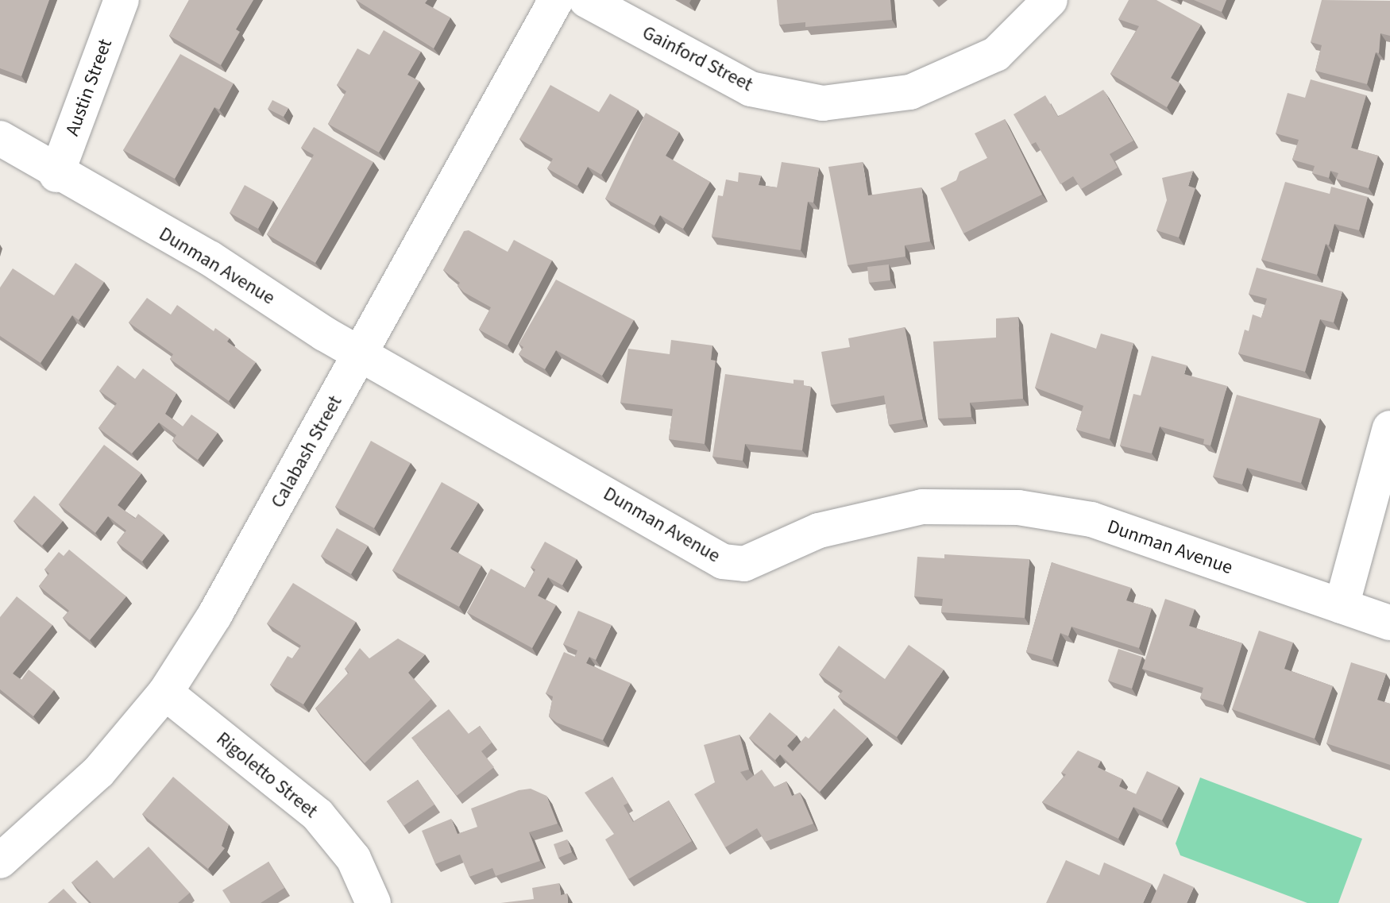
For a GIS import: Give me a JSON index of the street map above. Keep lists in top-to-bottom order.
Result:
{
  "streets": {
    "street": [
      "Gainford Street",
      "Austin Street",
      "Dunman Avenue",
      "Calabash Street",
      "Rigoletto Street"
    ]
  },
  "crossings": [
    ["Austin Street", "Dunman Avenue"],
    ["Dunman Avenue", "Calabash Street"],
    ["Calabash Street", "Rigoletto Street"]
  ]
}
